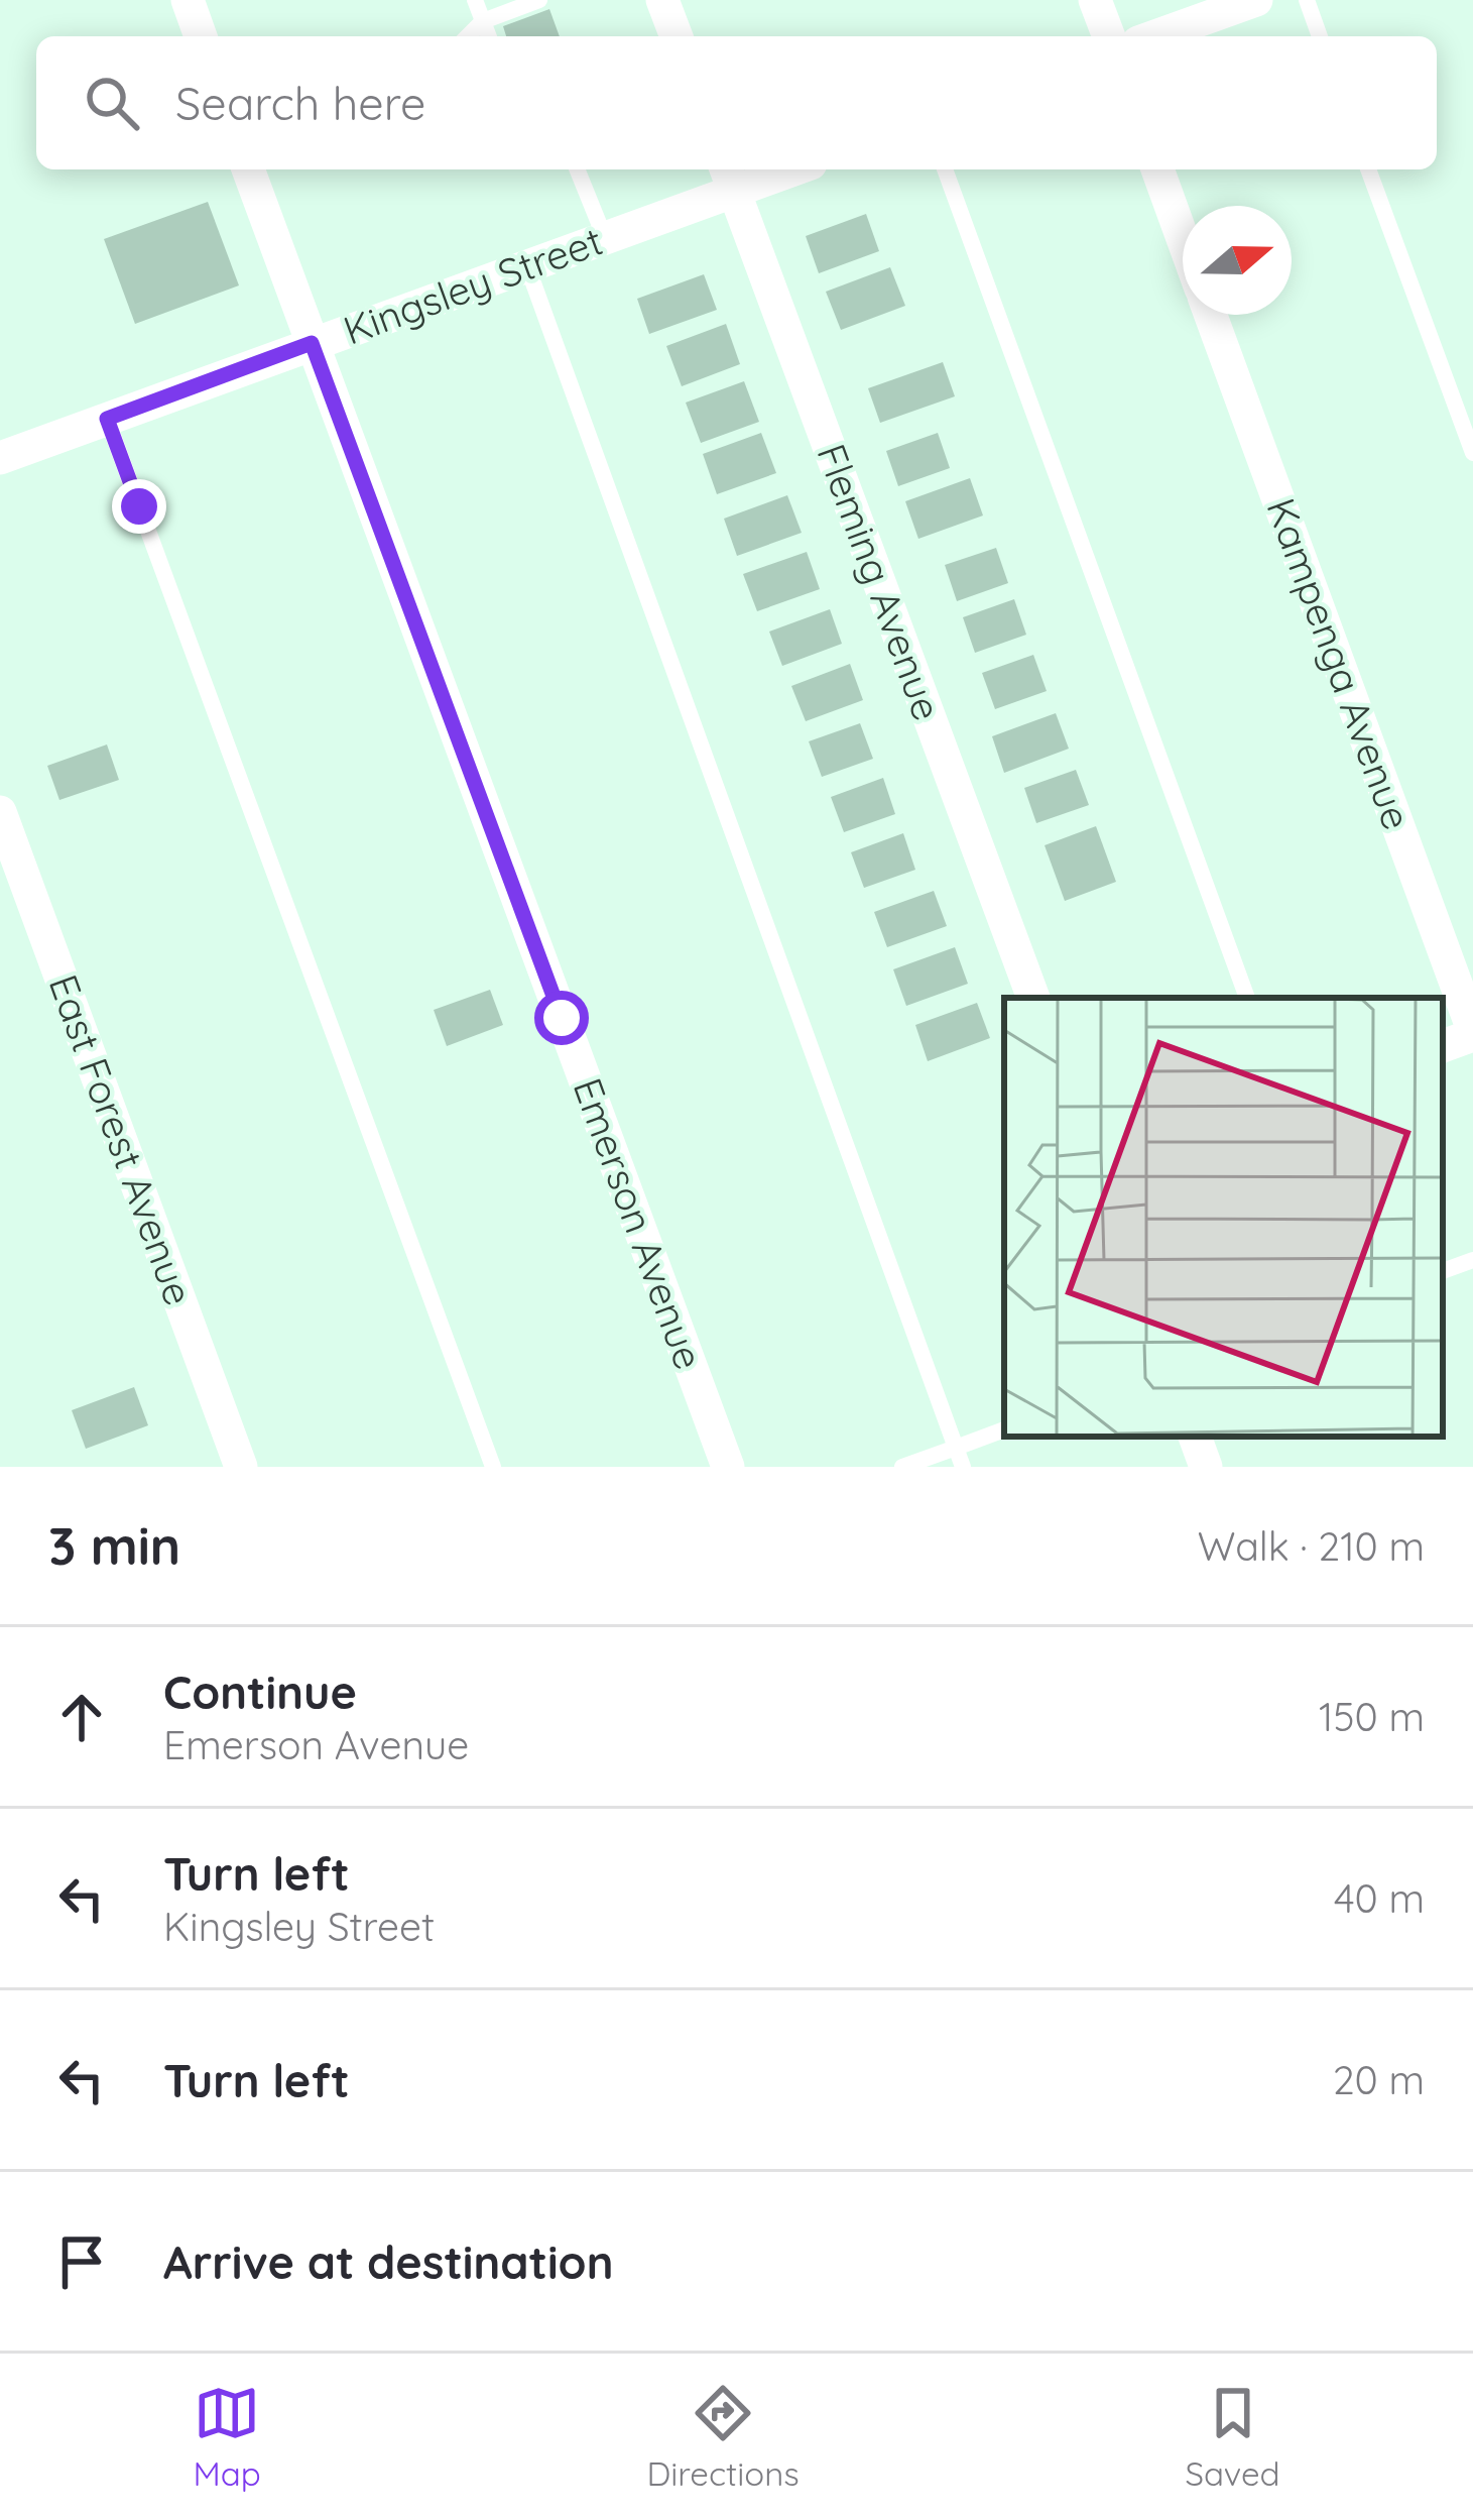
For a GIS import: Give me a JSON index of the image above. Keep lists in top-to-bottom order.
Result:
{
  "streets": {
    "street": [
      "Kingsley Street",
      "Fleming Avenue",
      "Kampenga Avenue",
      "East Forest Avenue",
      "Emerson Avenue"
    ]
  },
  "crossings": [
    ["Kingsley Street", "Fleming Avenue"],
    ["Kingsley Street", "Emerson Avenue"]
  ],
  "north": "right",
  "page": {
    "search": "Search here",
    "heading": ["3 min", "Walk · 210 m"],
    "list": [
      ["Continue", "Emerson Avenue", "150 m"],
      ["Turn left", "Kingsley Street", "40 m"],
      ["Turn left", "20 m"],
      "Arrive at destination"
    ],
    "nav": ["Map", "Directions", "Saved"]
  }
}
